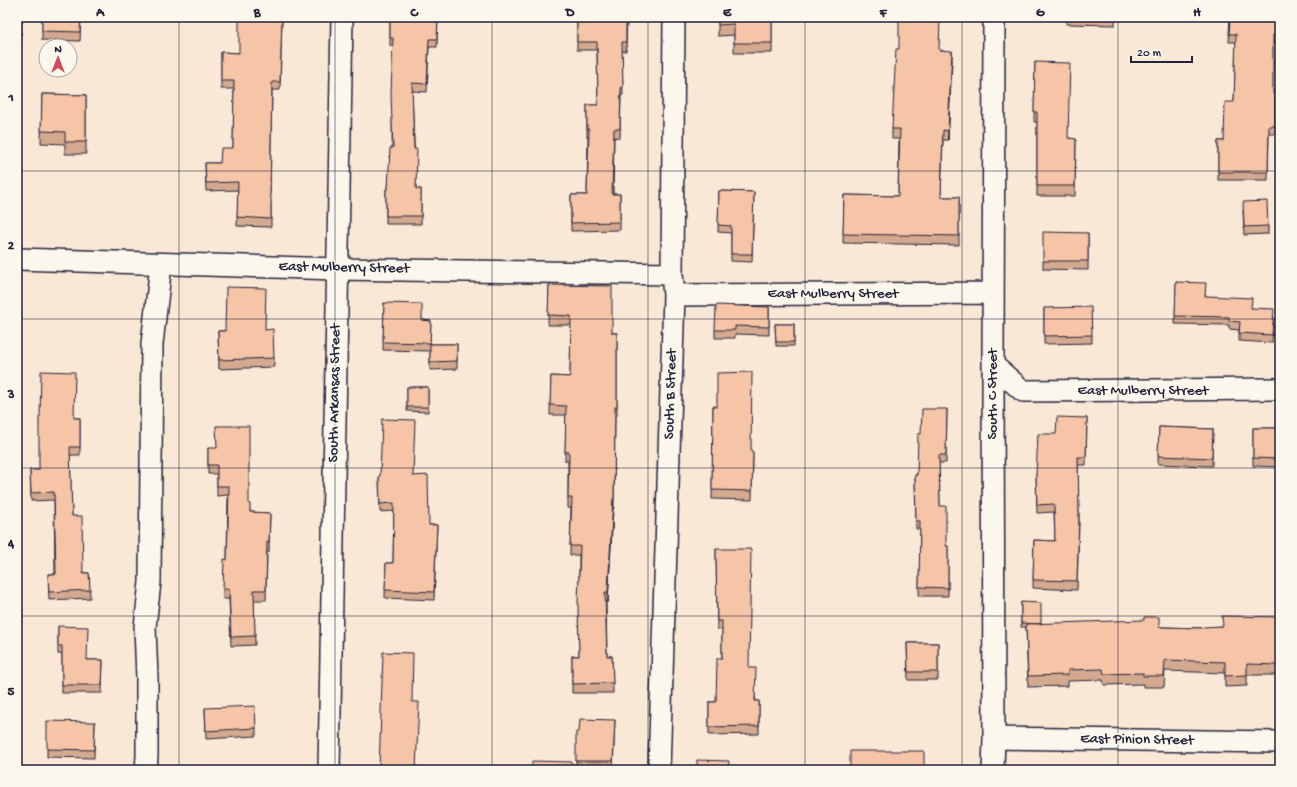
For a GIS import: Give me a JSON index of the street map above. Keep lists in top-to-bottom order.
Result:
{
  "streets": {
    "street": [
      "East Mulberry Street",
      "South Arkansas Street",
      "South B Street",
      "South C Street",
      "East Pinion Street"
    ]
  },
  "crossings": [
    ["East Mulberry Street", "South Arkansas Street"],
    ["East Mulberry Street", "South B Street"],
    ["East Mulberry Street", "South C Street"],
    ["South C Street", "East Pinion Street"]
  ],
  "scale_bar": "20 m",
  "north": "top",
  "grid": {
    "columns": [
      "A",
      "B",
      "C",
      "D",
      "E",
      "F",
      "G",
      "H"
    ],
    "rows": [
      "1",
      "2",
      "3",
      "4",
      "5"
    ]
  }
}
